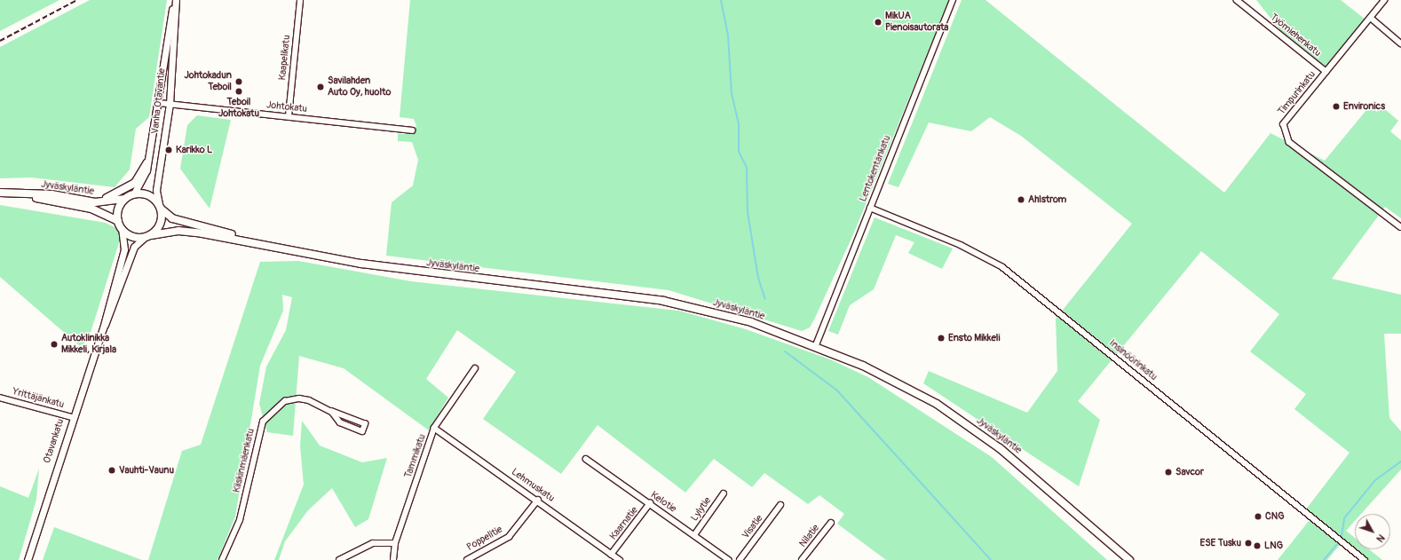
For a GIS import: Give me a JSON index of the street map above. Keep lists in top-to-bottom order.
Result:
{
  "streets": {
    "highway": ["Jyväskyläntie"],
    "main road": ["Vanha Otavantie", "Otavankatu"],
    "street": [
      "Työmiehenkatu",
      "Kaapelikatu",
      "Timpurinkatu",
      "Johtokatu",
      "Lentokentänkatu",
      "Insinöörinkatu",
      "Yrittäjänkatu",
      "Tammikatu",
      "Kiiskinmäenkatu",
      "Lehmuskatu",
      "Kelotie",
      "Lylytie",
      "Kaarnatie",
      "Visatie",
      "Nilatie",
      "Poppelitie"
    ]
  },
  "crossings": [
    ["Työmiehenkatu", "Timpurinkatu"],
    ["Kaapelikatu", "Johtokatu"],
    ["Vanha Otavantie", "Johtokatu"],
    ["Vanha Otavantie", "Jyväskyläntie"],
    ["Vanha Otavantie", "Otavankatu"],
    ["Lentokentänkatu", "Jyväskyläntie"],
    ["Lentokentänkatu", "Insinöörinkatu"],
    ["Jyväskyläntie", "Otavankatu"],
    ["Yrittäjänkatu", "Otavankatu"],
    ["Tammikatu", "Lehmuskatu"],
    ["Lehmuskatu", "Kaarnatie"],
    ["Lehmuskatu", "Poppelitie"],
    ["Kelotie", "Lylytie"],
    ["Kelotie", "Kaarnatie"]
  ],
  "places": [
    "MikUA Pienoisautorata",
    "Johtokadun Teboil",
    "Savilahden Auto Oy, huolto",
    "Teboil Johtokatu",
    "Environics",
    "Karikko L",
    "Ahlstrom",
    "Ensto Mikkeli",
    "Autoklinikka Mikkeli, Kirjala",
    "Vauhti-Vaunu",
    "Savcor",
    "CNG",
    "ESE Tusku",
    "LNG"
  ],
  "north": "bottom right"
}
